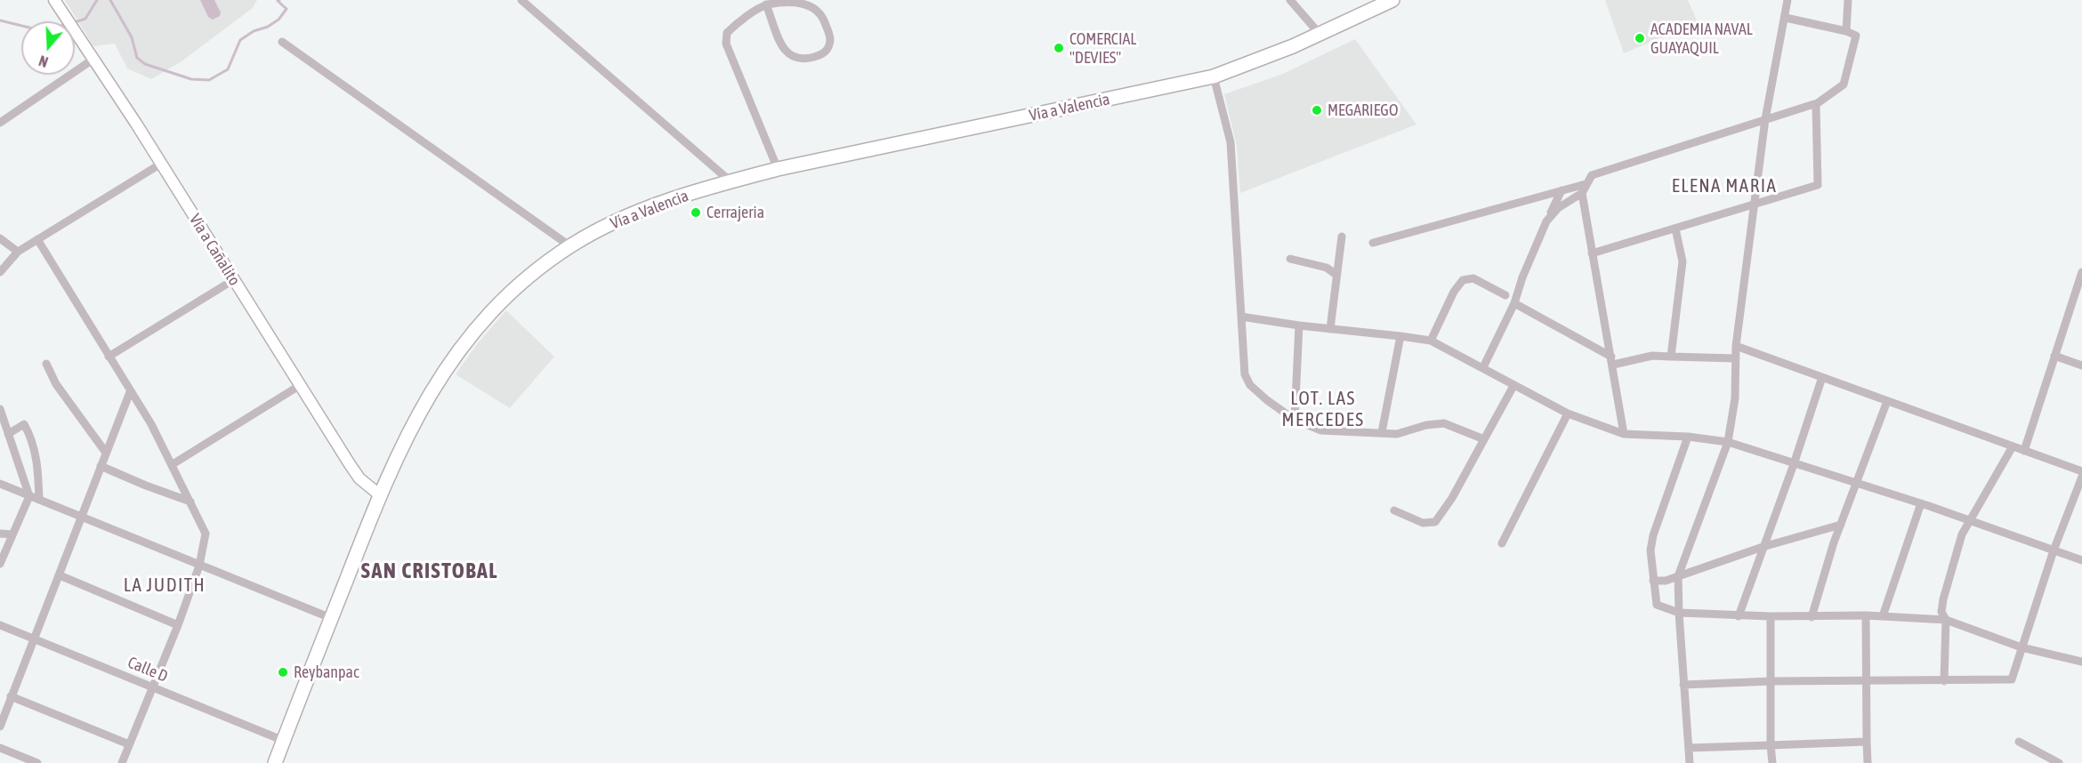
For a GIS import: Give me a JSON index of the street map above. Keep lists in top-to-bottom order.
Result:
{
  "streets": {
    "highway": ["Vía a Valencia"],
    "main road": ["Vía a Cañalito"],
    "street": ["Calle D"]
  },
  "crossings": [
    ["Vía a Valencia", "Vía a Cañalito"],
    ["Vía a Valencia", "Calle D"]
  ],
  "districts": [
    "ELENA MARIA",
    "LOT. LAS MERCEDES",
    "SAN CRISTOBAL",
    "LA JUDITH"
  ],
  "places": [
    "ACADEMIA NAVAL GUAYAQUIL",
    "COMERCIAL \"DEVIES\"",
    "MEGARIEGO",
    "Cerrajeria",
    "Reybanpac"
  ],
  "north": "bottom"
}
